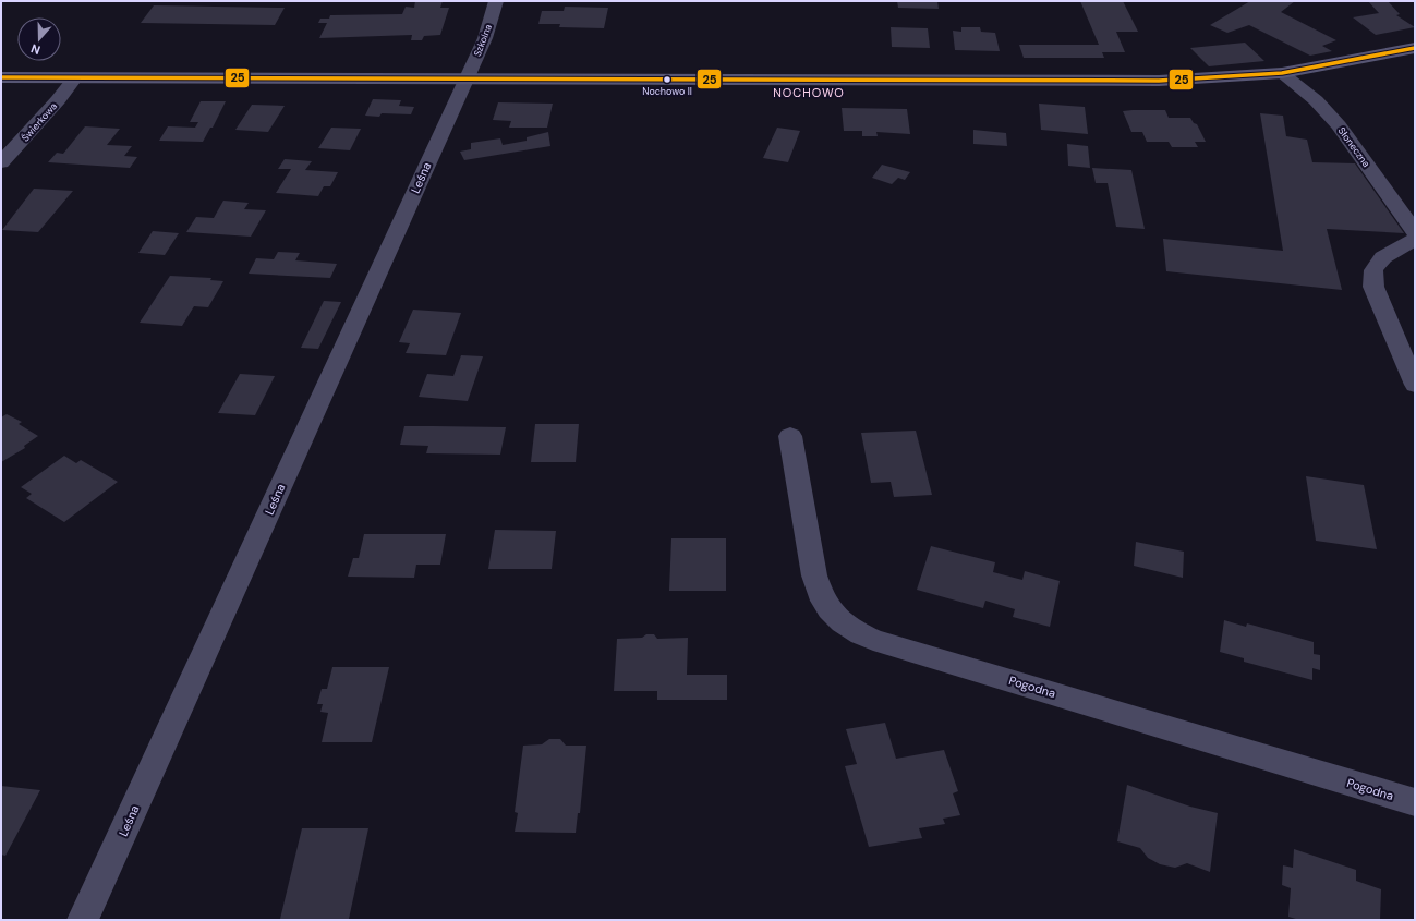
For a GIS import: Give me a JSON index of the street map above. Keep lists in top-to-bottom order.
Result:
{
  "streets": {
    "street": [
      "Szkolna",
      "Świerkowa",
      "Słoneczna",
      "Leśna",
      "Pogodna"
    ]
  },
  "crossings": [
    ["Szkolna", "Leśna"]
  ],
  "districts": ["NOCHOWO"],
  "places": ["Nochowo II"],
  "lines": ["transit line 25"],
  "north": "bottom"
}
